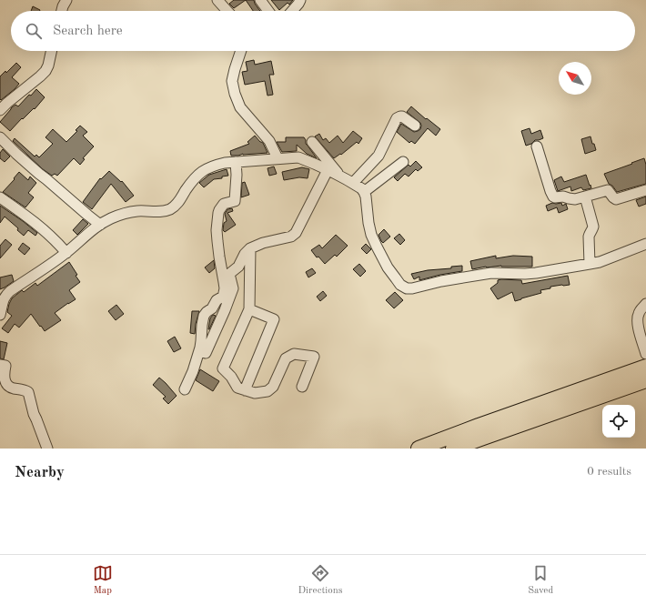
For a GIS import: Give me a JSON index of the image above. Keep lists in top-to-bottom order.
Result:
{
  "north": "top left",
  "page": {
    "search": "Search here",
    "heading": ["Nearby", "0 results"],
    "nav": ["Map", "Directions", "Saved"]
  }
}
